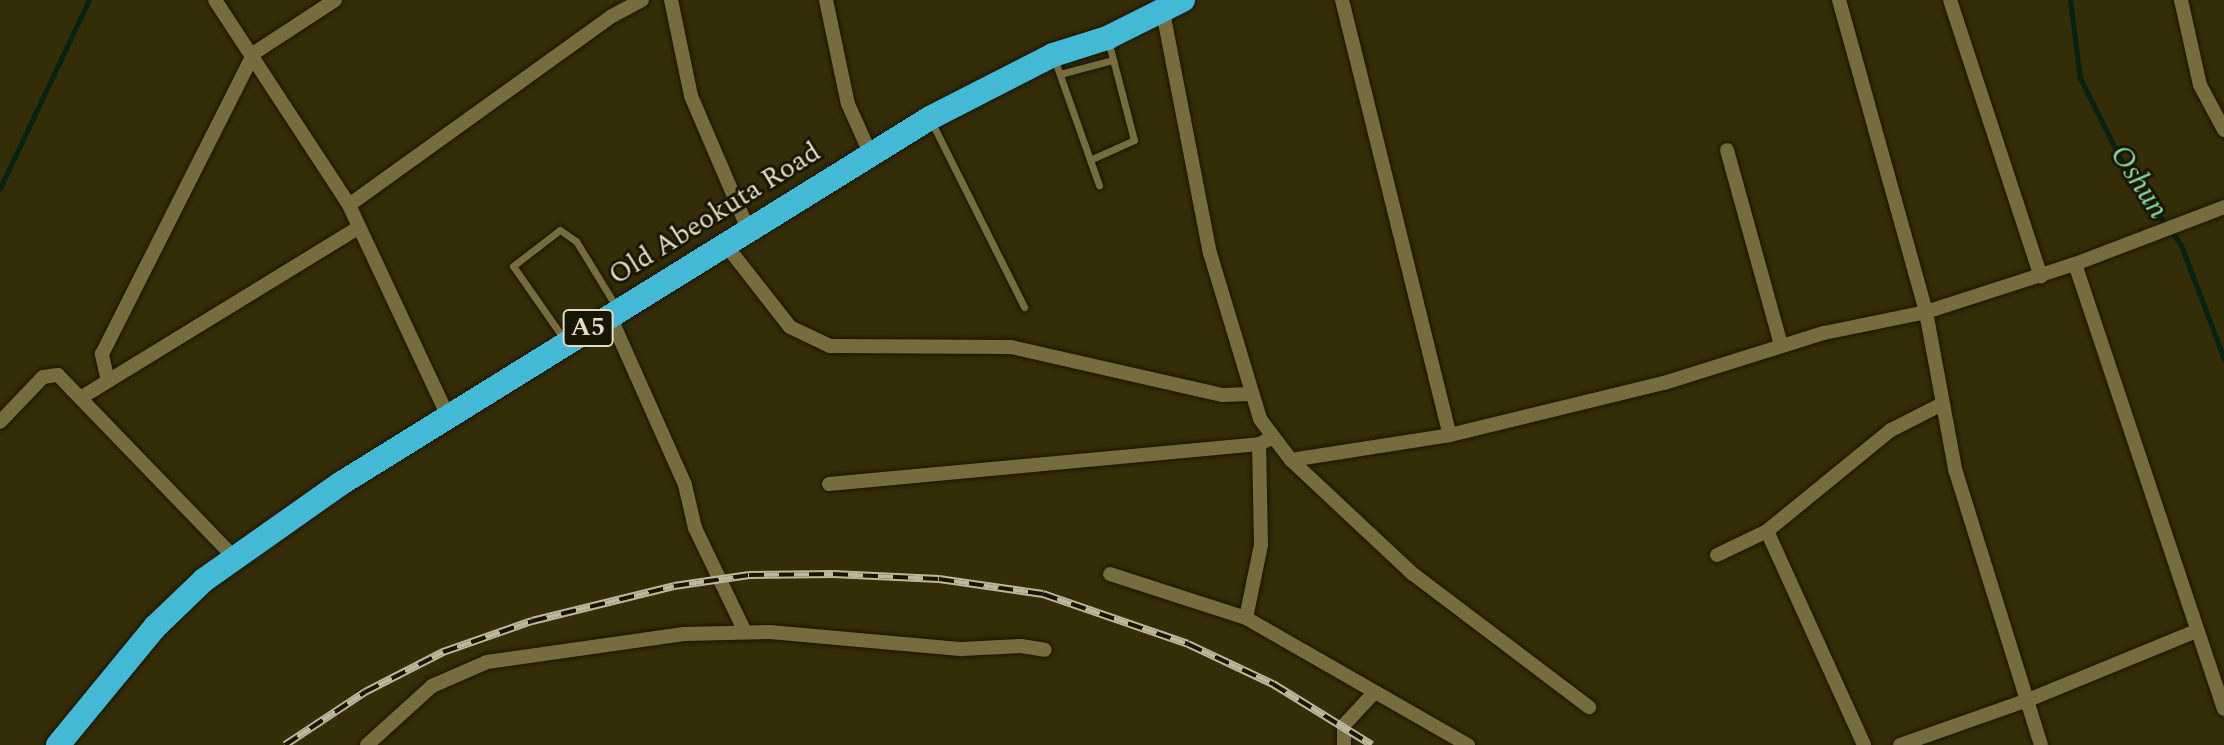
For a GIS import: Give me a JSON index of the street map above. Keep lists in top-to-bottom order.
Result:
{
  "streets": {
    "highway": ["Old Abeokuta Road", "A5"]
  },
  "water": ["Oshun"]
}
